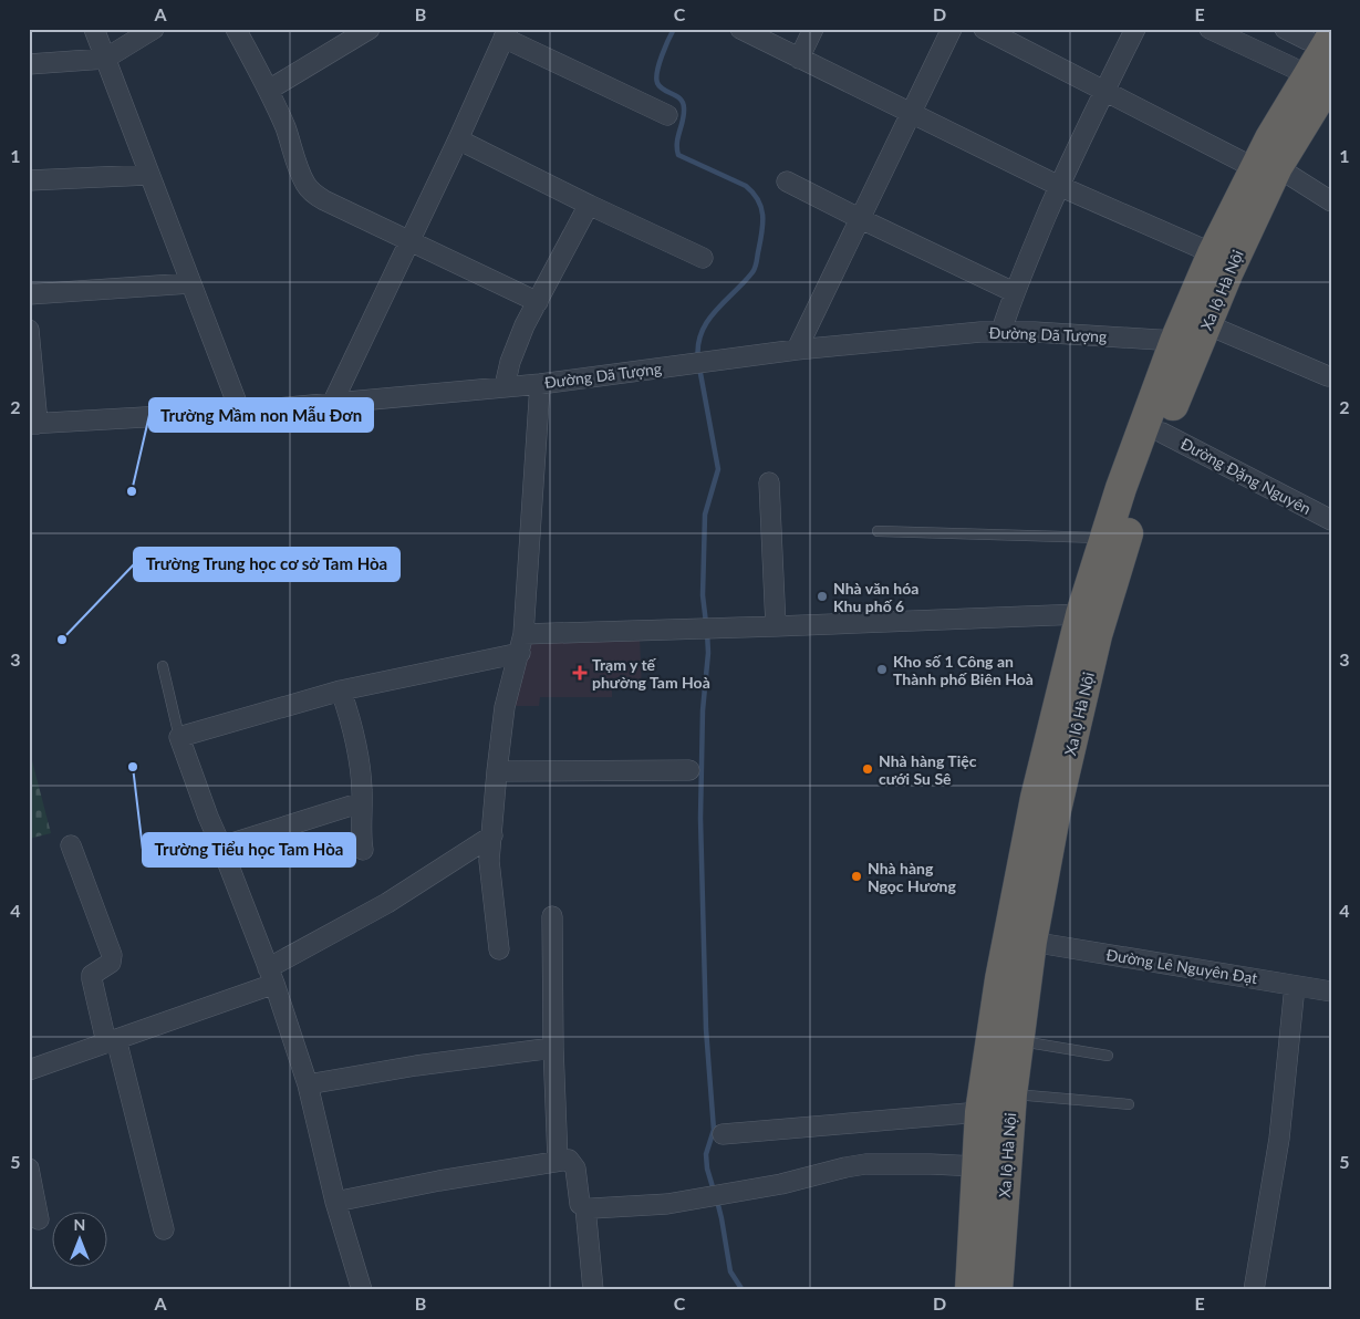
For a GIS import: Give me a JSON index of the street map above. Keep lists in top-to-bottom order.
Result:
{
  "streets": {
    "highway": ["Xa lộ Hà Nội"],
    "street": ["Đường Dã Tượng", "Đường Đặng Nguyên", "Đường Lê Nguyên Đạt"]
  },
  "crossings": [
    ["Xa lộ Hà Nội", "Đường Đặng Nguyên"],
    ["Xa lộ Hà Nội", "Đường Lê Nguyên Đạt"]
  ],
  "places": {
    "other": [
      "Trường Mầm non Mẫu Đơn",
      "Nhà văn hóa Khu phố 6",
      "Trường Trung học cơ sở Tam Hòa",
      "Kho số 1 Công an Thành phố Biên Hoà",
      "Trường Tiểu học Tam Hòa",
      "Nhà hàng Tiệc cưới Su Sê",
      "Nhà hàng Ngọc Hương"
    ],
    "health": ["Trạm y tế phường Tam Hoà"]
  },
  "north": "top",
  "grid": {
    "columns": [
      "A",
      "B",
      "C",
      "D",
      "E"
    ],
    "rows": [
      "1",
      "2",
      "3",
      "4",
      "5"
    ]
  }
}
